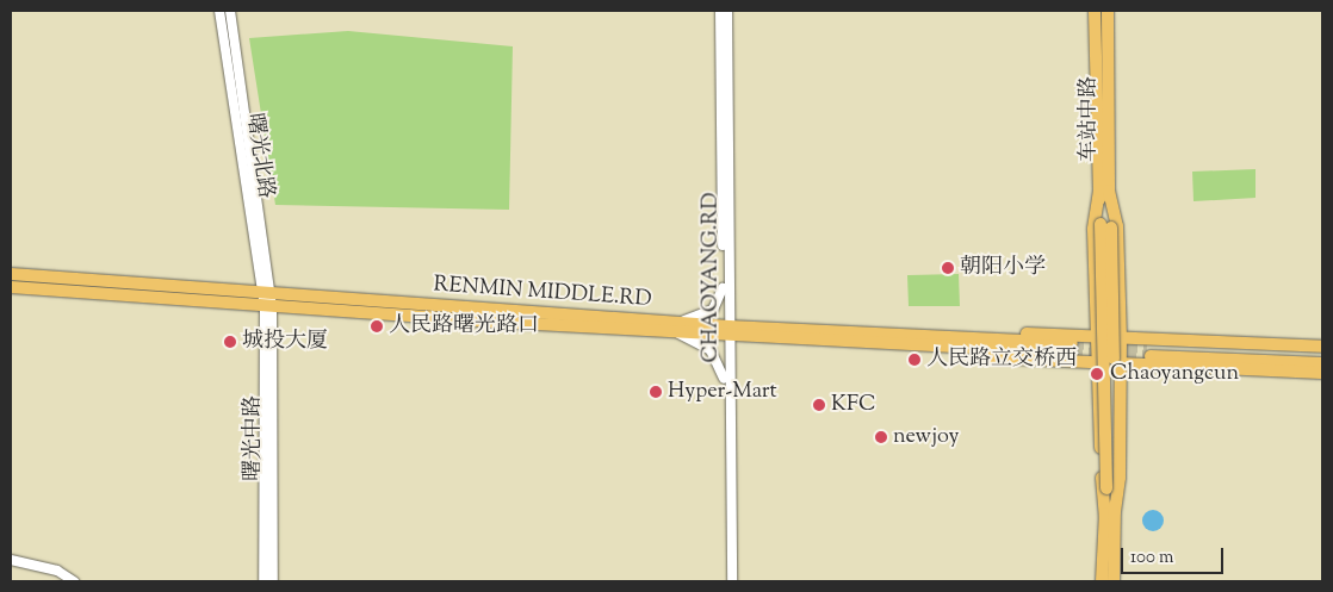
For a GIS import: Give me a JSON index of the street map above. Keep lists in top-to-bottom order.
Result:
{
  "streets": {
    "main road": ["车站中路", "RENMIN MIDDLE.RD"],
    "street": ["曙光北路", "CHAOYANG.RD", "曙光中路"]
  },
  "crossings": [
    ["曙光北路", "RENMIN MIDDLE.RD"],
    ["曙光北路", "曙光中路"],
    ["CHAOYANG.RD", "RENMIN MIDDLE.RD"],
    ["RENMIN MIDDLE.RD", "曙光中路"]
  ],
  "places": [
    "朝阳小学",
    "人民路曙光路口",
    "城投大厦",
    "人民路立交桥西",
    "Chaoyangcun",
    "Hyper-Mart",
    "KFC",
    "newjoy"
  ],
  "scale_bar": "100 m"
}
